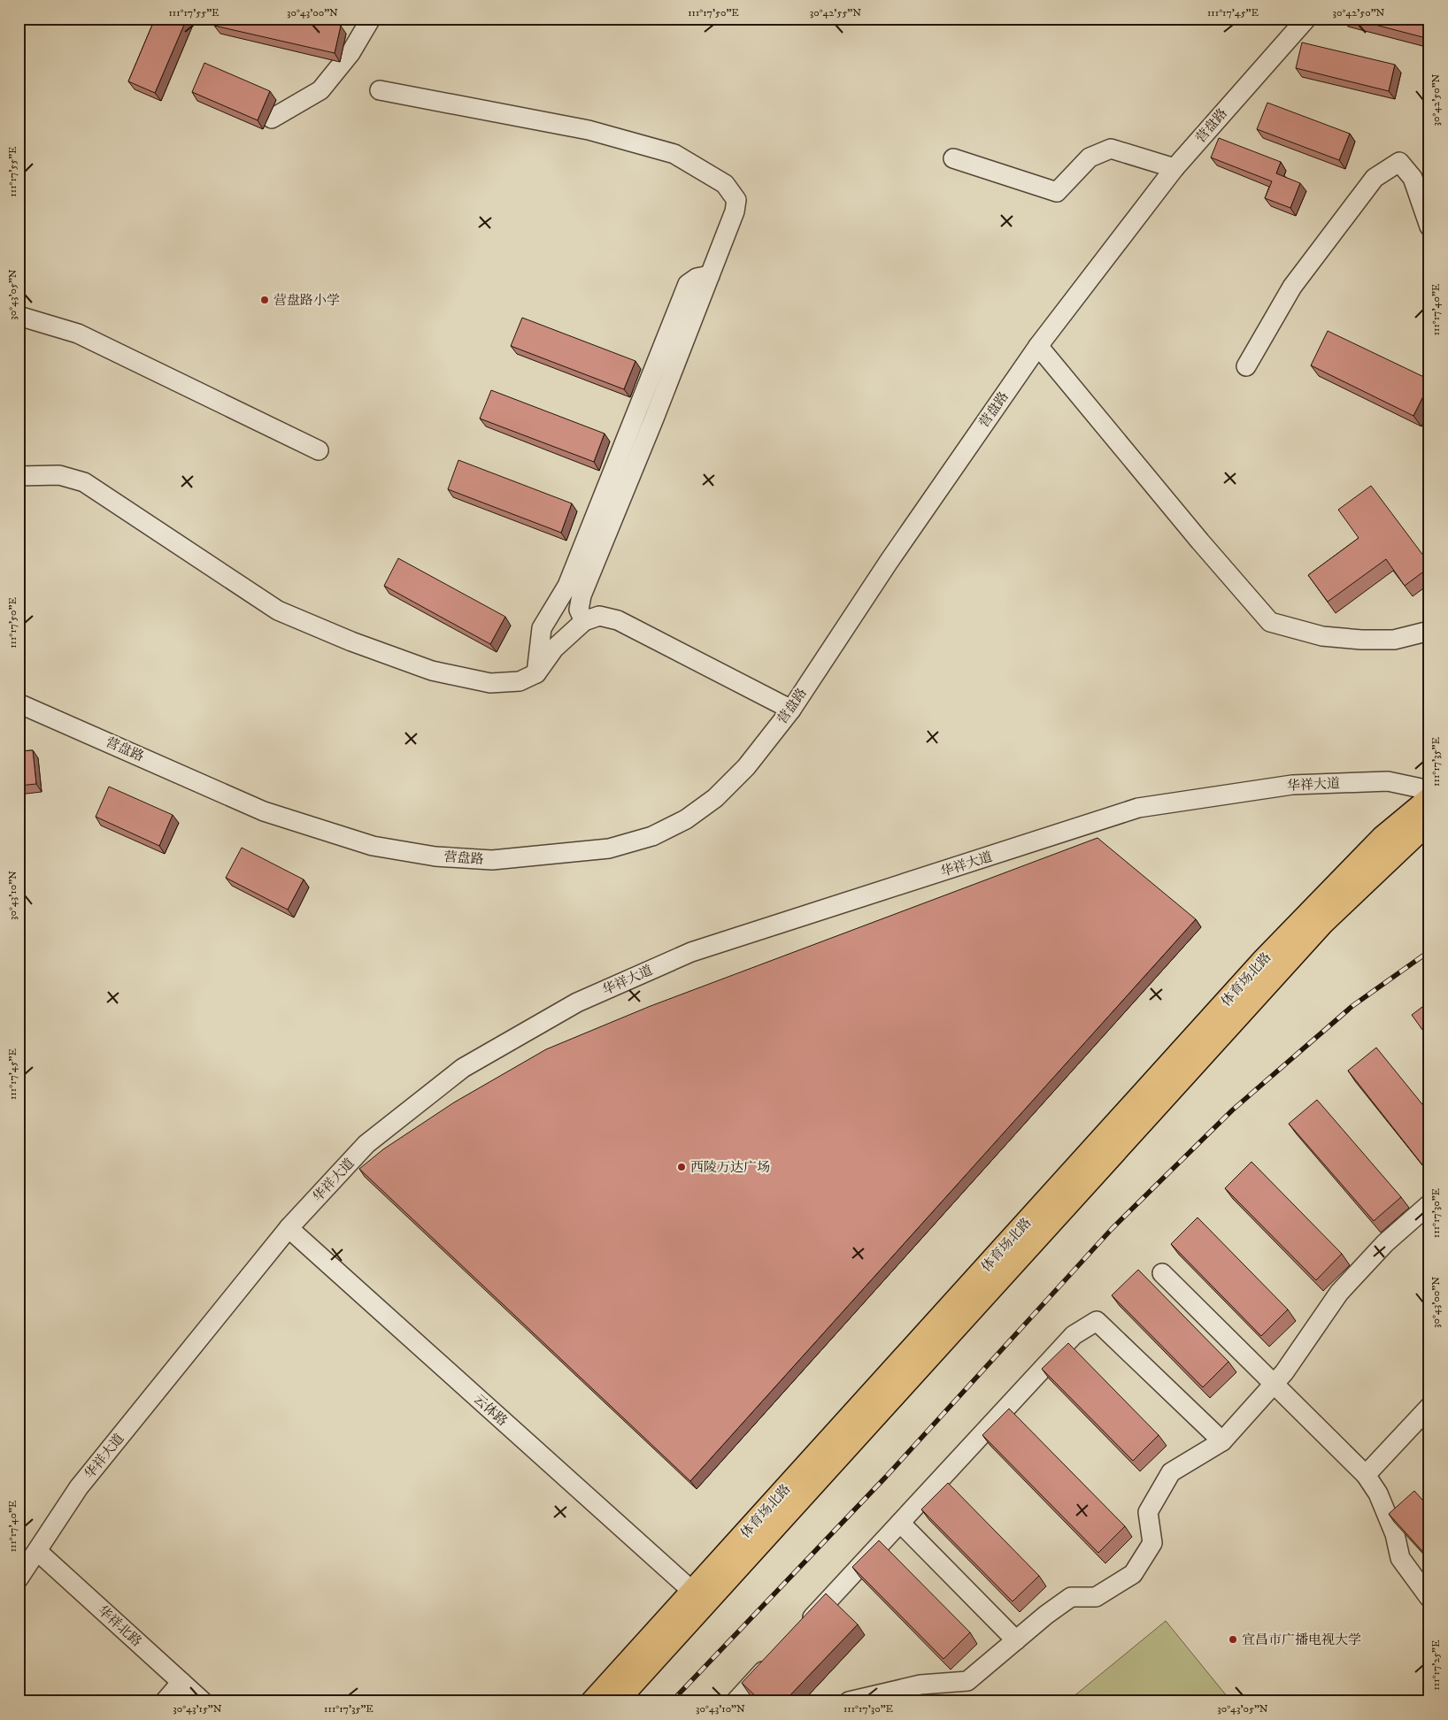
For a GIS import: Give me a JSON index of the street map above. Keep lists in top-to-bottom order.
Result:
{
  "streets": {
    "main road": ["体育场北路"],
    "street": [
      "营盘路",
      "华祥大道",
      "云体路",
      "华祥北路"
    ]
  },
  "crossings": [
    ["华祥大道", "云体路"],
    ["华祥大道", "华祥北路"],
    ["体育场北路", "云体路"]
  ],
  "places": ["营盘路小学", "西陵万达广场", "宜昌市广播电视大学"],
  "coordinates": [
    "111°17'55\"E",
    "30°43'00\"N",
    "111°17'50\"E",
    "30°42'55\"N",
    "111°17'45\"E",
    "30°42'50\"N",
    "30°43'05\"N",
    "111°17'40\"E",
    "111°17'35\"E",
    "30°43'10\"N",
    "111°17'30\"E",
    "111°17'25\"E",
    "30°43'15\"N"
  ]
}
